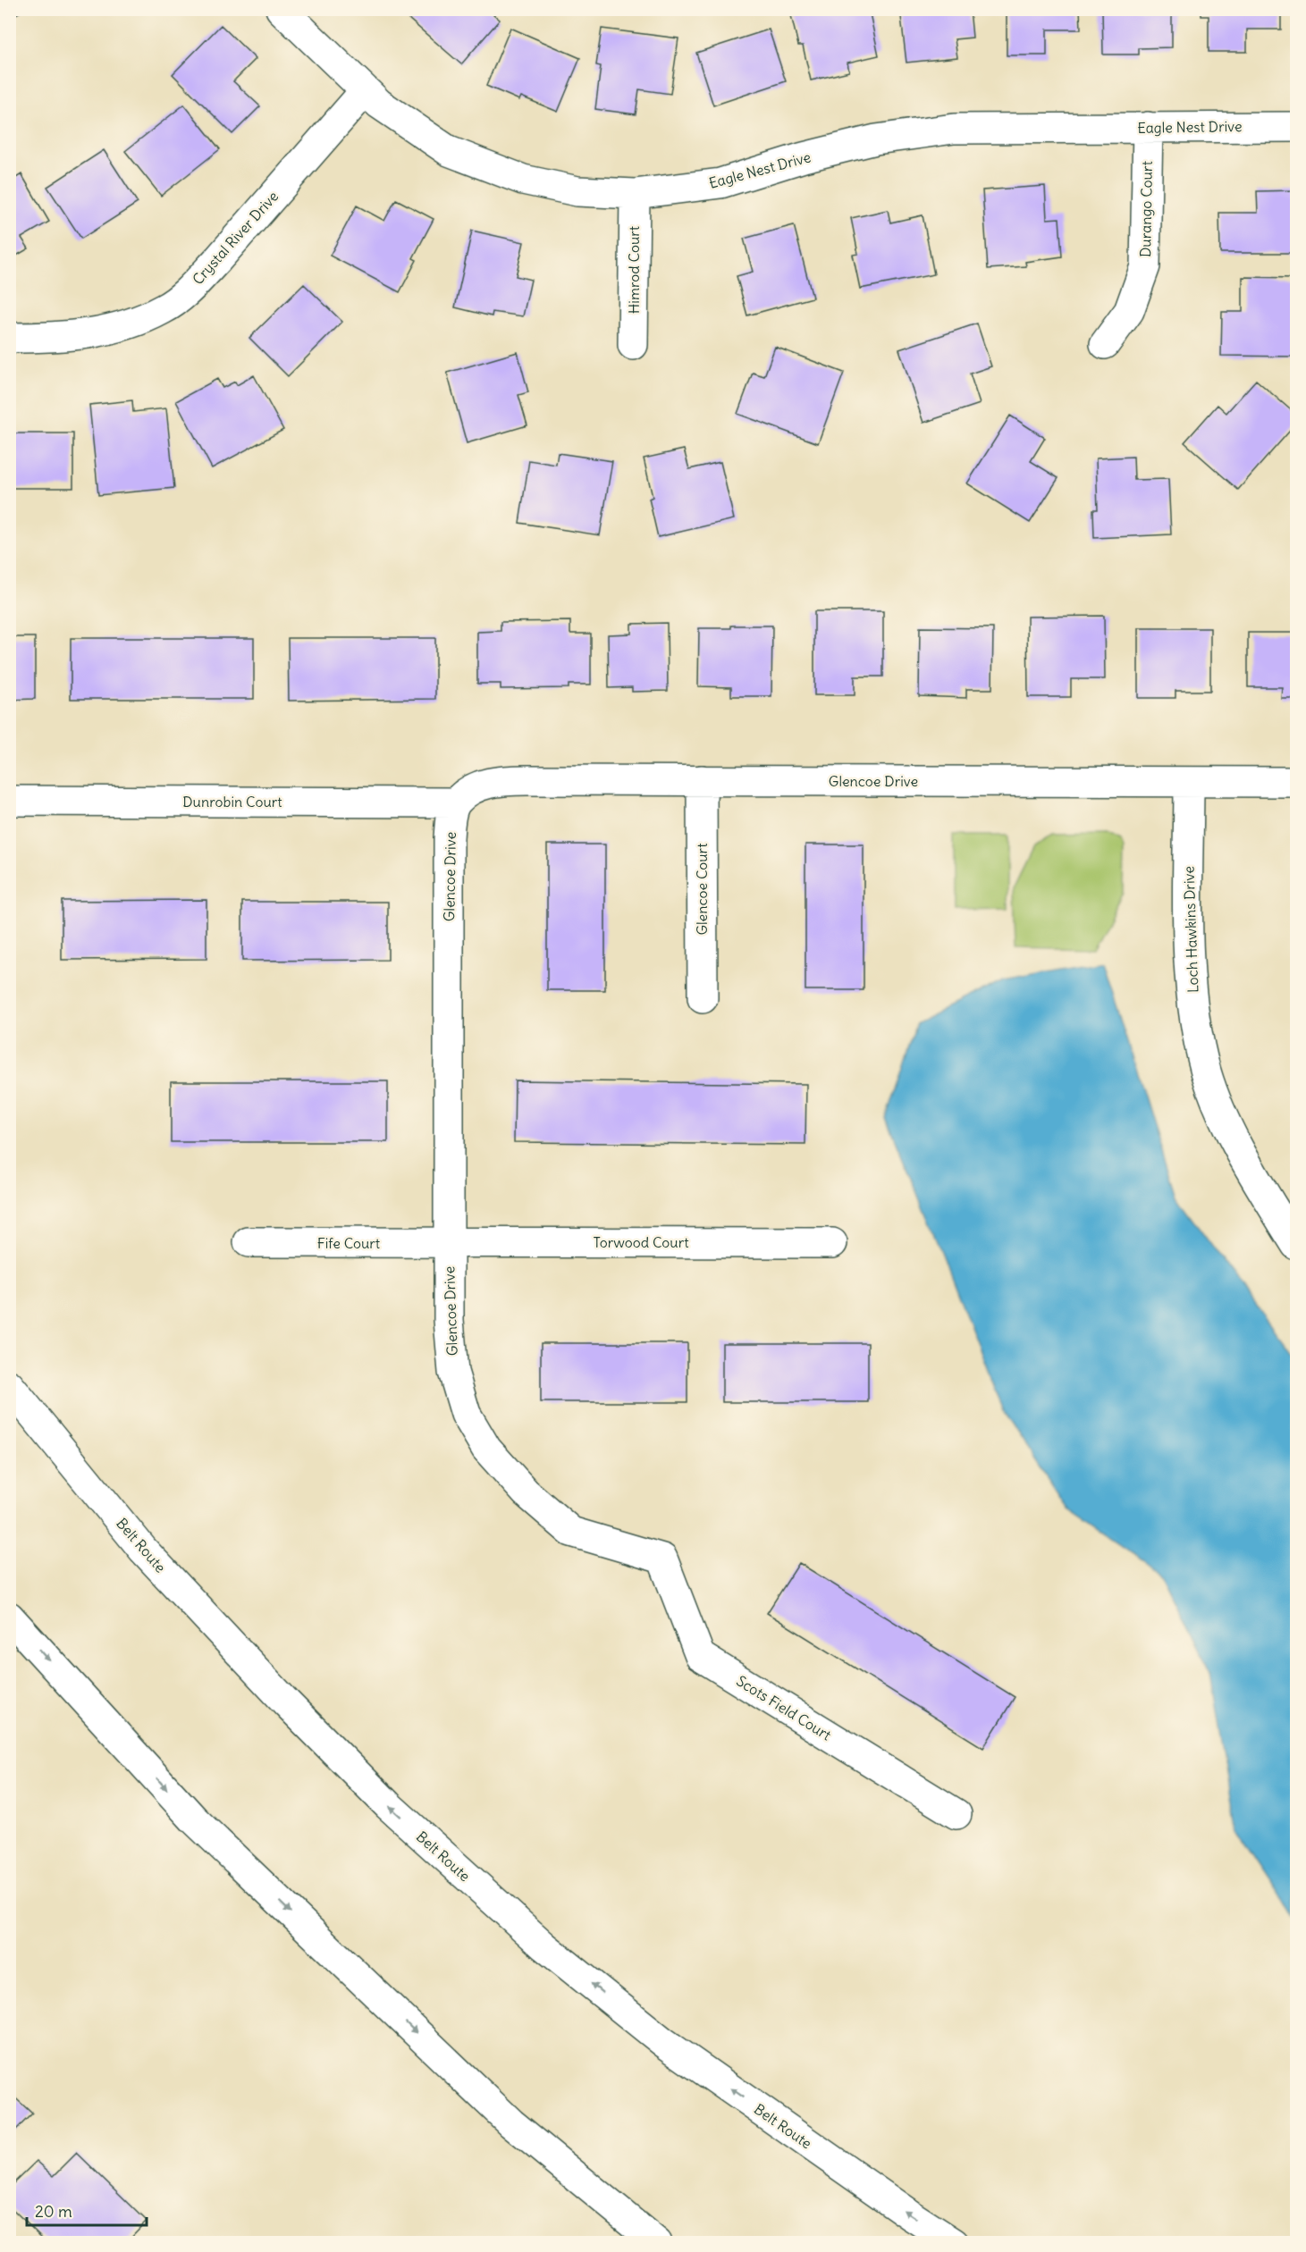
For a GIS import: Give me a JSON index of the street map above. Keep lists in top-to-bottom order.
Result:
{
  "streets": {
    "main road": [
      "Eagle Nest Drive",
      "Durango Court",
      "Crystal River Drive",
      "Himrod Court",
      "Glencoe Drive",
      "Dunrobin Court",
      "Glencoe Court",
      "Loch Hawkins Drive",
      "Torwood Court",
      "Fife Court",
      "Belt Route",
      "Scots Field Court"
    ]
  },
  "crossings": [
    ["Eagle Nest Drive", "Durango Court"],
    ["Eagle Nest Drive", "Crystal River Drive"],
    ["Eagle Nest Drive", "Himrod Court"],
    ["Glencoe Drive", "Dunrobin Court"],
    ["Glencoe Drive", "Glencoe Court"],
    ["Glencoe Drive", "Loch Hawkins Drive"],
    ["Glencoe Drive", "Torwood Court"],
    ["Glencoe Drive", "Fife Court"],
    ["Glencoe Drive", "Scots Field Court"],
    ["Torwood Court", "Fife Court"]
  ],
  "scale_bar": "20 m"
}
